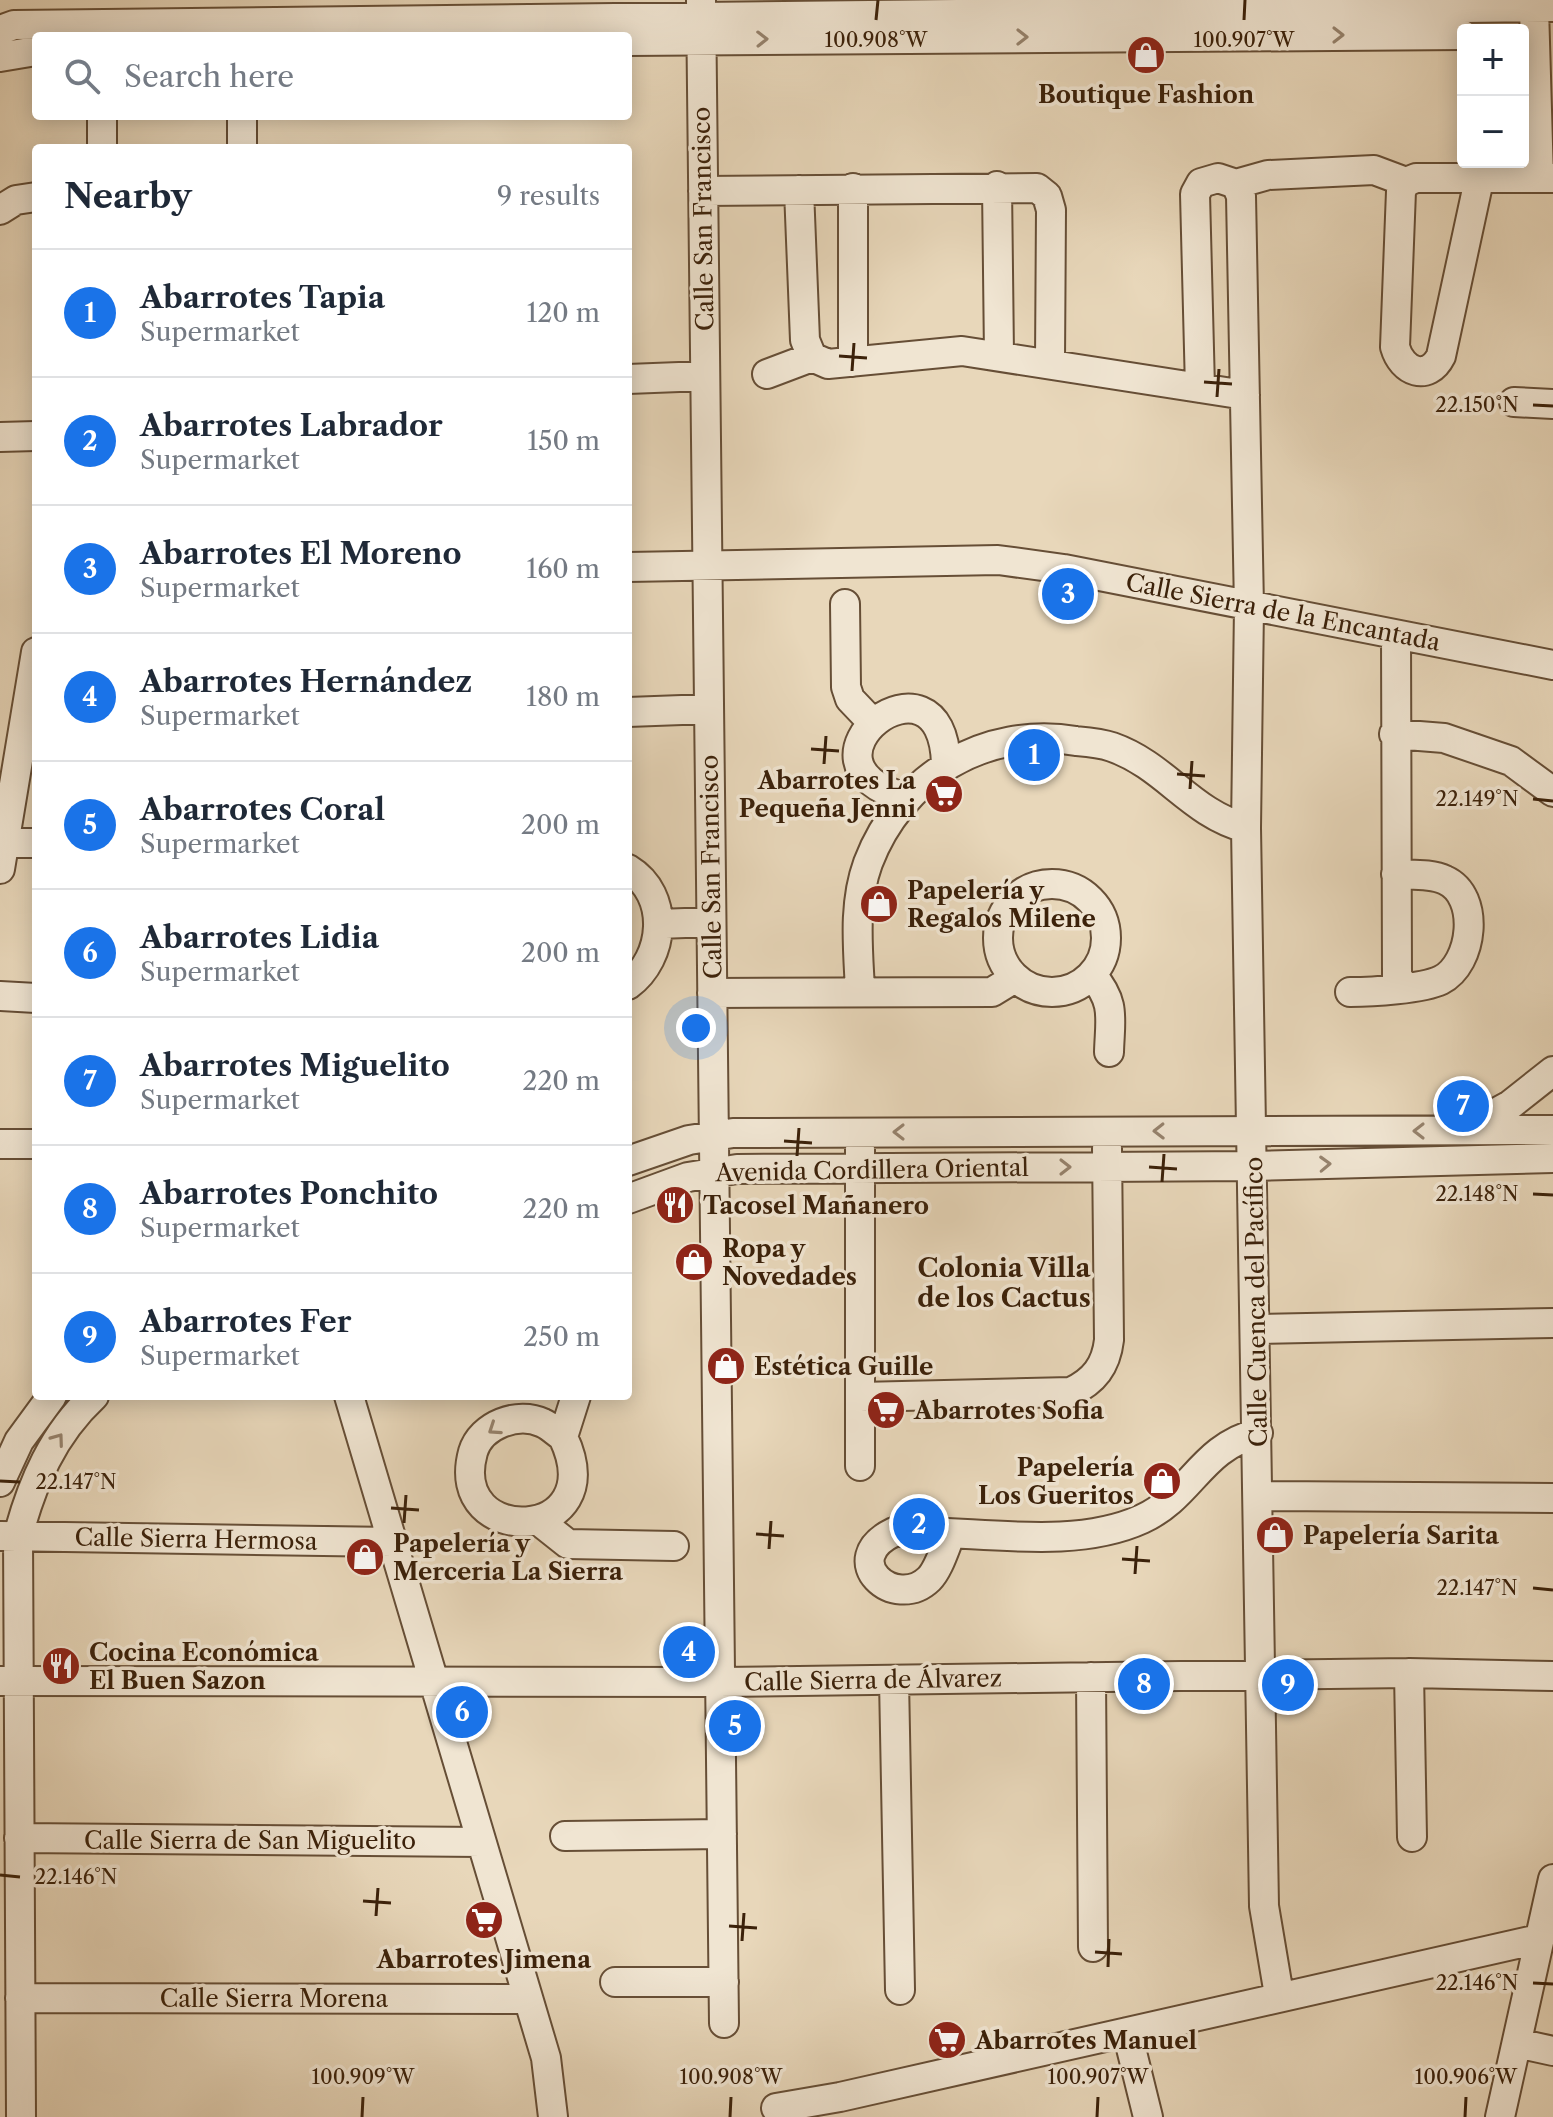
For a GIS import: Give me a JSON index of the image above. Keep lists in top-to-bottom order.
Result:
{
  "streets": {
    "street": [
      "Calle San Francisco",
      "Calle Sierra de la Encantada",
      "Avenida Cordillera Oriental",
      "Calle Cuenca del Pacífico",
      "Calle Sierra Hermosa",
      "Calle Sierra de Álvarez",
      "Calle Sierra de San Miguelito",
      "Calle Sierra Morena"
    ]
  },
  "crossings": [
    ["Calle San Francisco", "Calle Sierra de la Encantada"],
    ["Calle San Francisco", "Avenida Cordillera Oriental"],
    ["Calle San Francisco", "Calle Sierra de Álvarez"],
    ["Calle Sierra de la Encantada", "Calle Cuenca del Pacífico"],
    ["Avenida Cordillera Oriental", "Calle Cuenca del Pacífico"],
    ["Calle Cuenca del Pacífico", "Calle Sierra de Álvarez"]
  ],
  "districts": ["Colonia Villa de los Cactus"],
  "places": {
    "shop": [
      "Boutique Fashion",
      "Papelería y Regalos Milene",
      "Ropa y Novedades",
      "Estética Guille",
      "Papelería Los Gueritos",
      "Papelería Sarita",
      "Papelería y Merceria La Sierra"
    ],
    "supermarket": [
      "Abarrotes La Pequeña Jenni",
      "Abarrotes Sofia",
      "Abarrotes Jimena",
      "Abarrotes Manuel"
    ],
    "restaurant": ["Tacosel Mañanero", "Cocina Económica El Buen Sazon"]
  },
  "page": {
    "map_buttons": ["+", "−"],
    "search": "Search here",
    "heading": ["Nearby", "9 results"],
    "list": [
      {
        "mark": "1",
        "name": "Abarrotes Tapia",
        "note": "Supermarket",
        "value": "120 m"
      },
      {
        "mark": "2",
        "name": "Abarrotes Labrador",
        "note": "Supermarket",
        "value": "150 m"
      },
      {
        "mark": "3",
        "name": "Abarrotes El Moreno",
        "note": "Supermarket",
        "value": "160 m"
      },
      {
        "mark": "4",
        "name": "Abarrotes Hernández",
        "note": "Supermarket",
        "value": "180 m"
      },
      {
        "mark": "5",
        "name": "Abarrotes Coral",
        "note": "Supermarket",
        "value": "200 m"
      },
      {
        "mark": "6",
        "name": "Abarrotes Lidia",
        "note": "Supermarket",
        "value": "200 m"
      },
      {
        "mark": "7",
        "name": "Abarrotes Miguelito",
        "note": "Supermarket",
        "value": "220 m"
      },
      {
        "mark": "8",
        "name": "Abarrotes Ponchito",
        "note": "Supermarket",
        "value": "220 m"
      },
      {
        "mark": "9",
        "name": "Abarrotes Fer",
        "note": "Supermarket",
        "value": "250 m"
      }
    ],
    "pins": [
      "3",
      "1",
      "7",
      "2",
      "4",
      "8",
      "9",
      "6",
      "5"
    ]
  },
  "coordinates": [
    "100.908°W",
    "100.907°W",
    "22.150°N",
    "22.149°N",
    "22.148°N",
    "22.147°N",
    "22.146°N",
    "100.909°W",
    "100.906°W"
  ]
}
